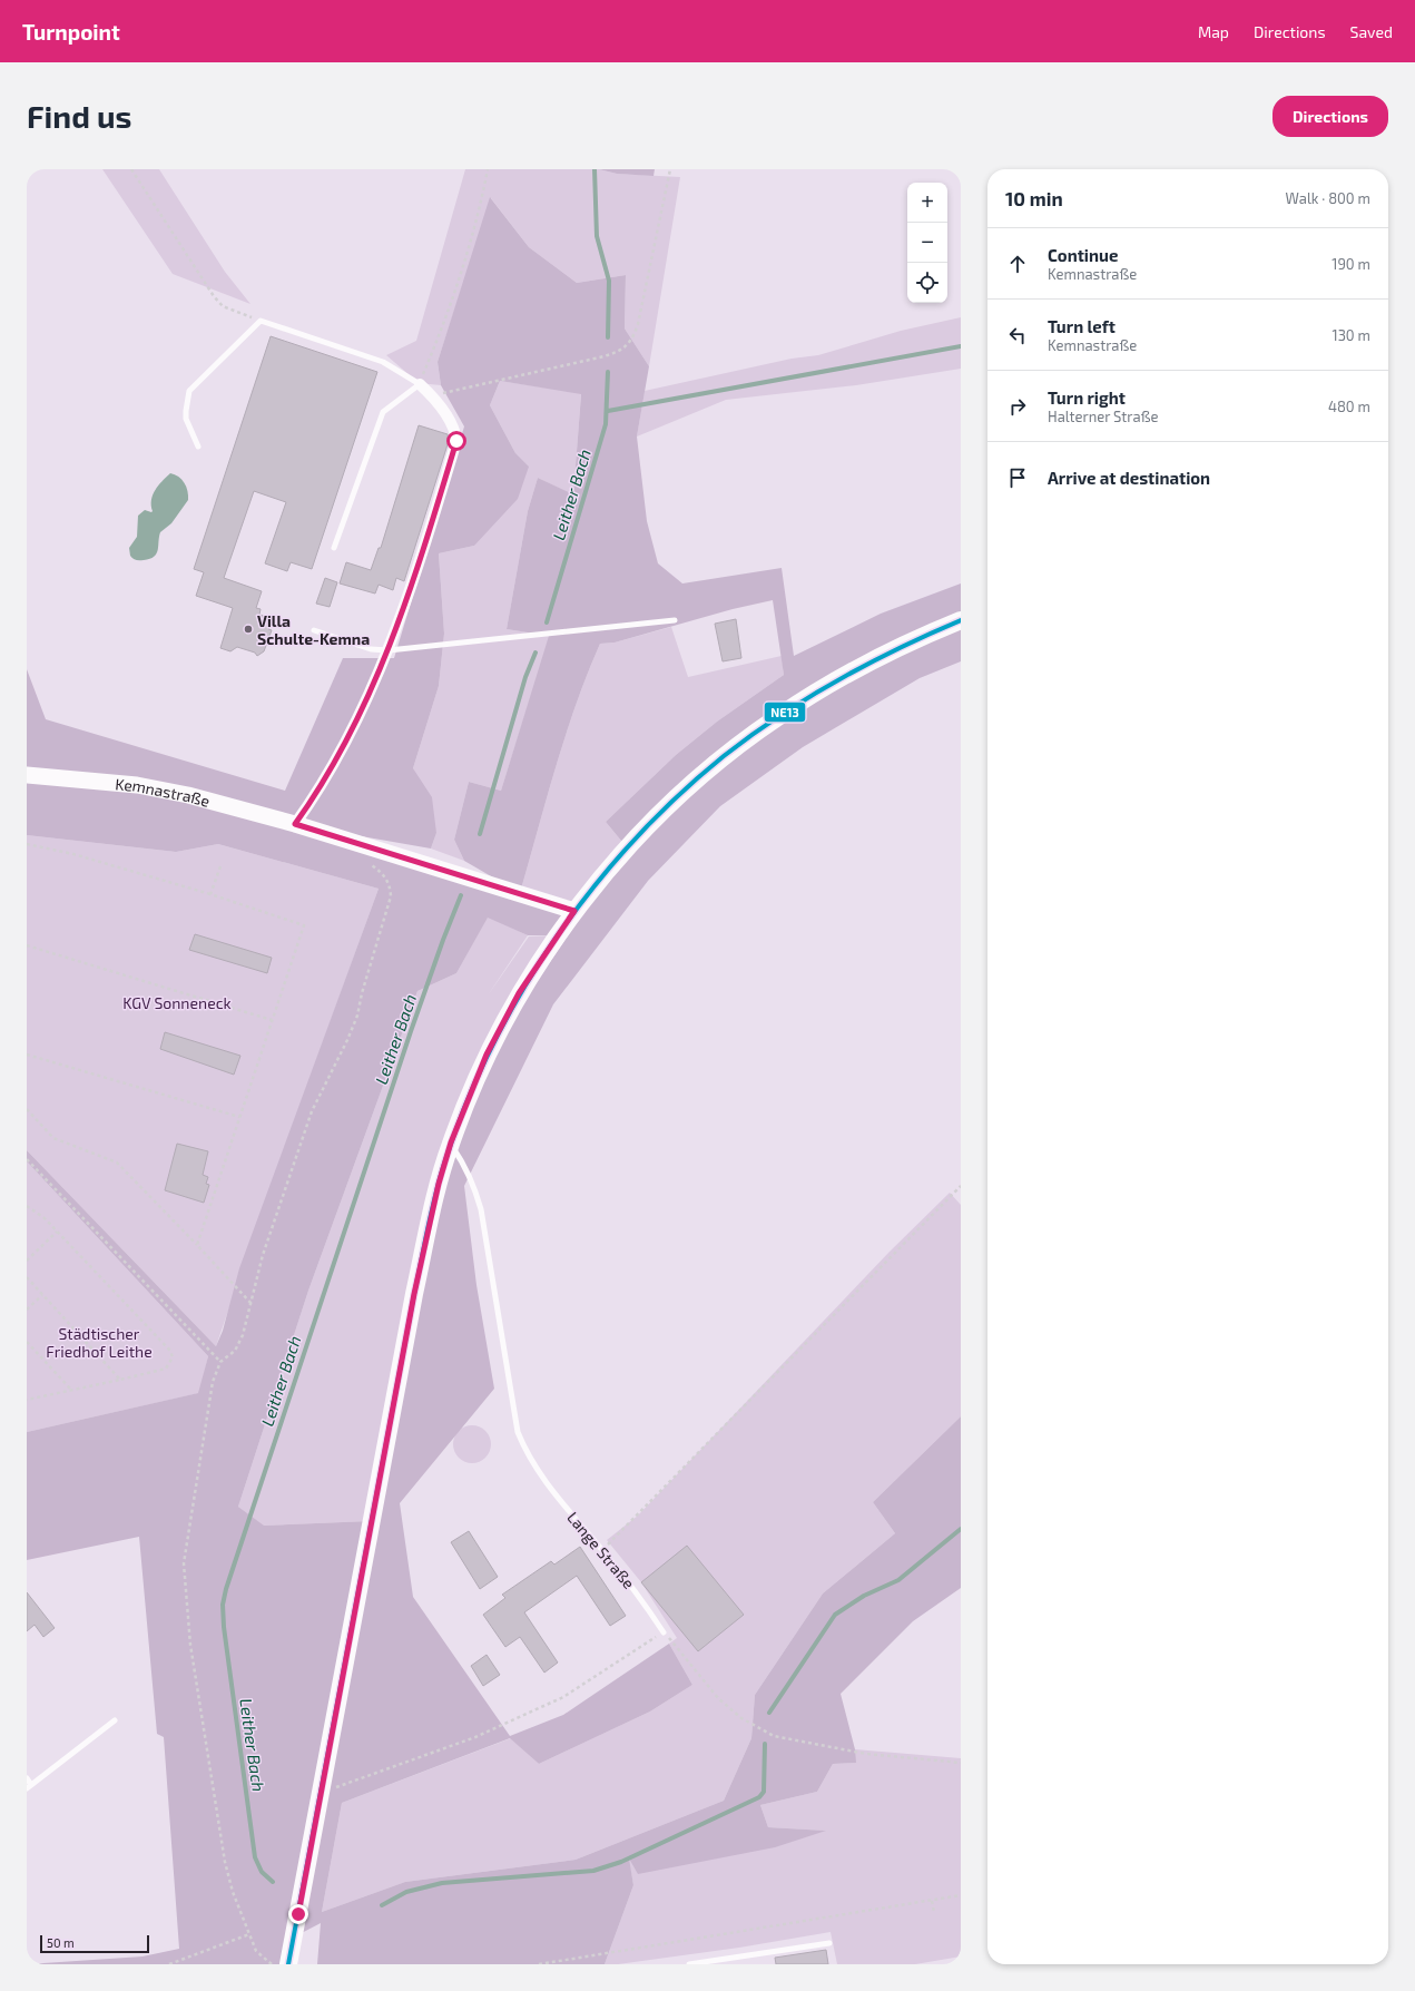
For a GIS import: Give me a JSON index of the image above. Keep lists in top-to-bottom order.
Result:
{
  "streets": {
    "street": ["Kemnastraße"],
    "lane": ["Lange Straße"]
  },
  "water": ["Leither Bach"],
  "parks": ["KGV Sonneneck", "Städtischer Friedhof Leithe"],
  "places": ["Villa Schulte-Kemna"],
  "lines": ["transit line NE13"],
  "scale_bar": "50 m",
  "page": {
    "header": "Turnpoint",
    "nav": ["Map", "Directions", "Saved"],
    "buttons": "Directions",
    "title": "Find us",
    "heading": ["10 min", "Walk · 800 m"],
    "map_buttons": ["+", "−"],
    "list": [
      ["Continue", "Kemnastraße", "190 m"],
      ["Turn left", "Kemnastraße", "130 m"],
      ["Turn right", "Halterner Straße", "480 m"],
      "Arrive at destination"
    ],
    "scale": "50 m"
  }
}
